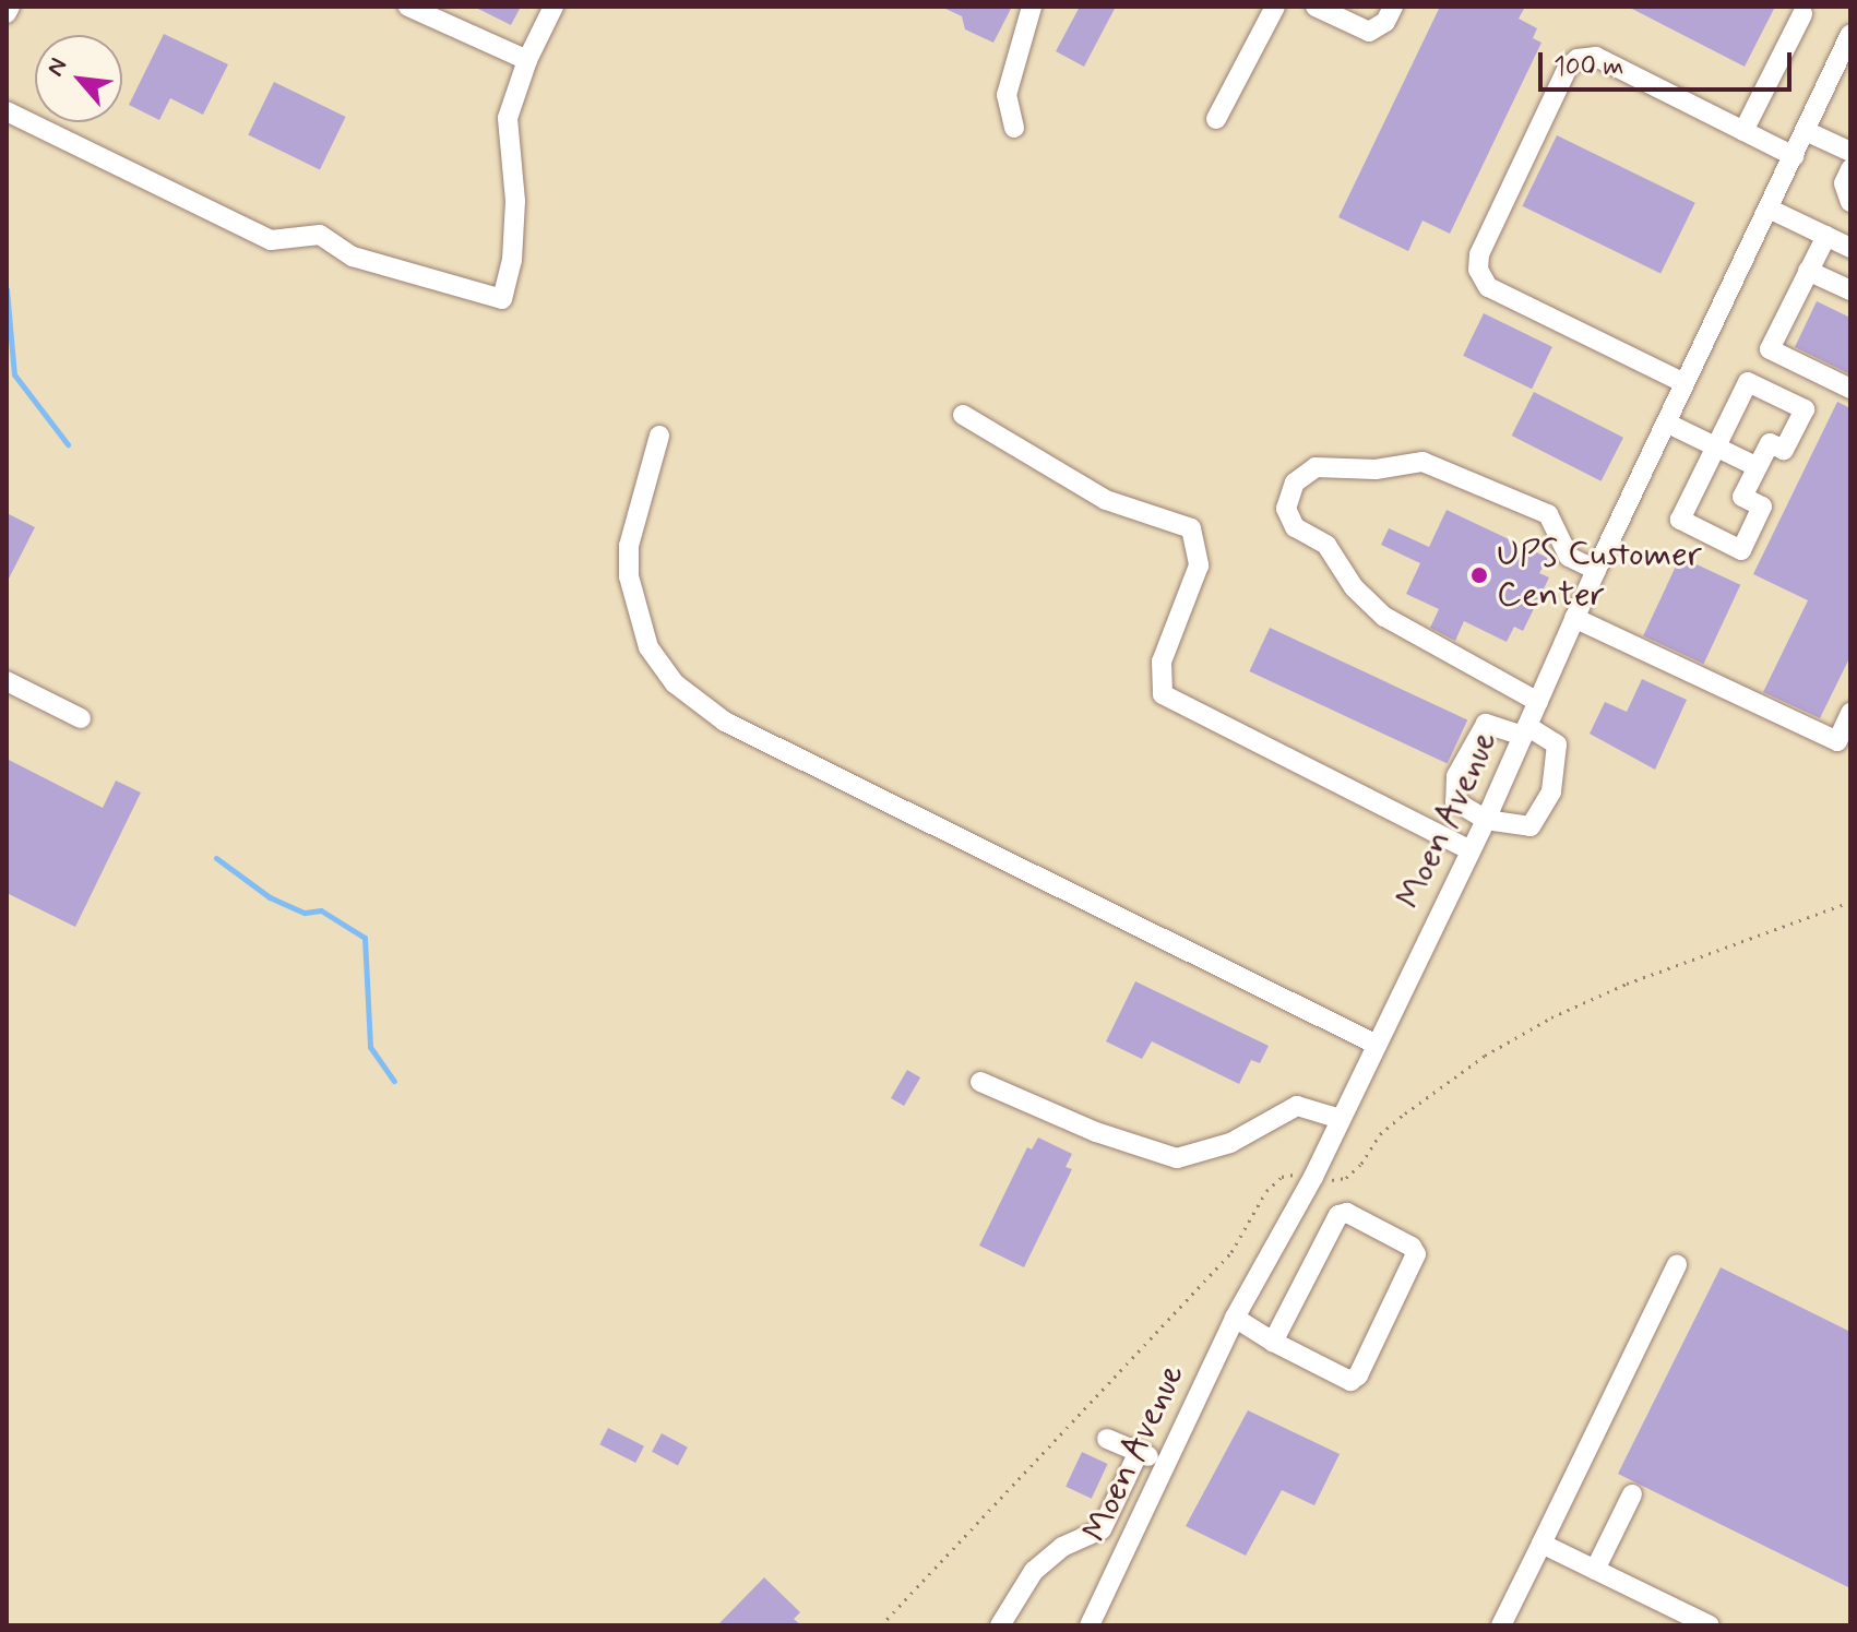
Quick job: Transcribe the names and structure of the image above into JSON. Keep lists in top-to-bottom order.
{
  "streets": {
    "street": ["Moen Avenue"]
  },
  "places": ["UPS Customer Center"],
  "scale_bar": "100 m",
  "north": "top left"
}
